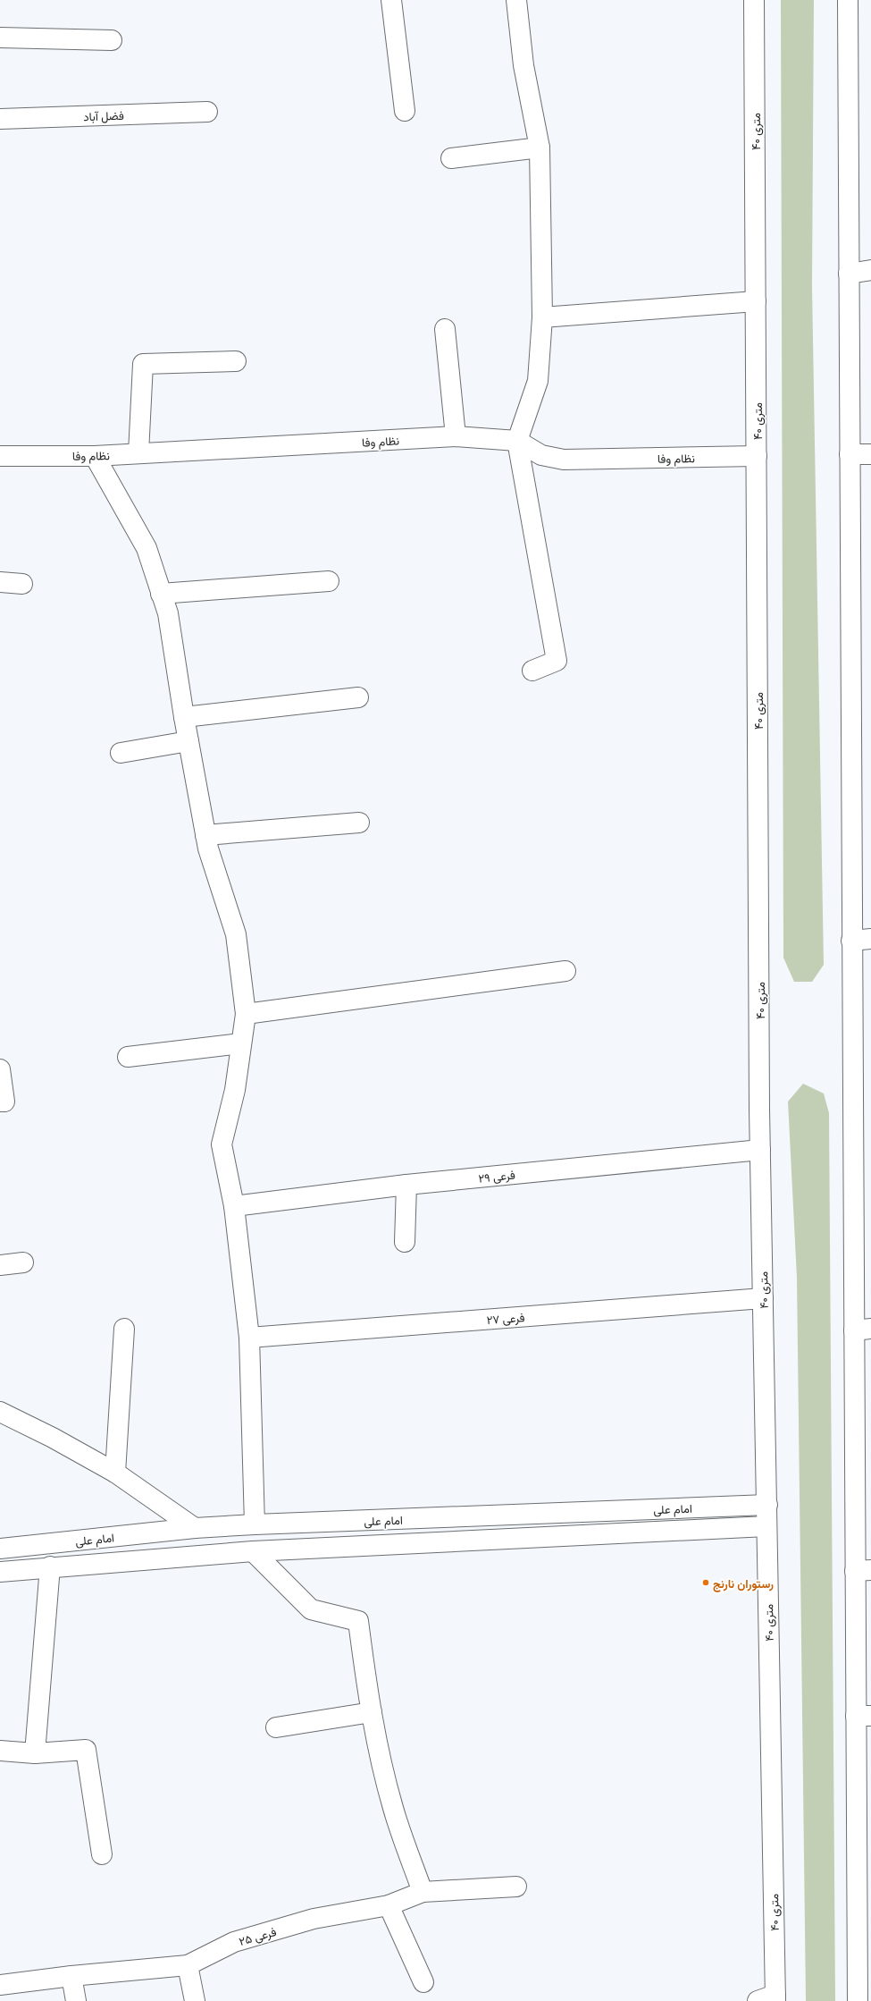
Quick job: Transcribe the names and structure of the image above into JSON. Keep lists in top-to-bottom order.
{
  "streets": {
    "street": [
      "فضل آباد",
      "۴۰ متری",
      "نظام وفا",
      "فرعی ۲۹",
      "فرعی ۲۷",
      "امام علی",
      "فرعی ۲۵"
    ]
  },
  "crossings": [
    ["۴۰ متری", "نظام وفا"],
    ["۴۰ متری", "فرعی ۲۹"],
    ["۴۰ متری", "فرعی ۲۷"],
    ["۴۰ متری", "امام علی"]
  ],
  "places": ["رستوران نارنج"]
}
